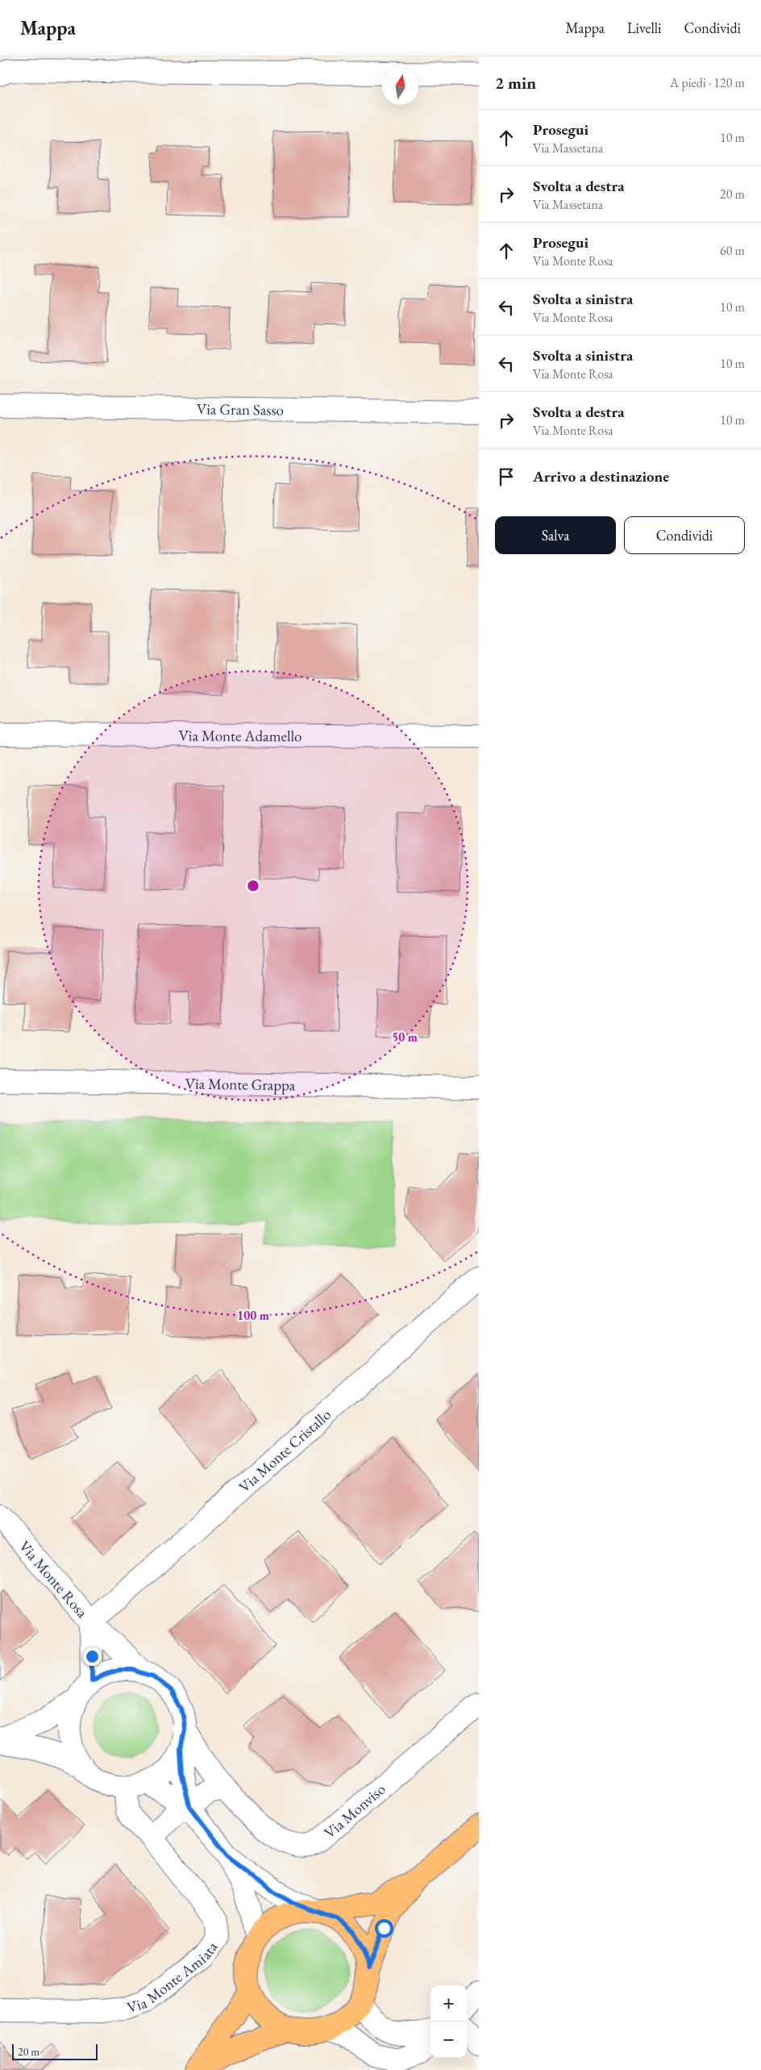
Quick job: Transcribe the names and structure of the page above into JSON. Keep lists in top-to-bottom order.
{
  "streets": {
    "street": [
      "Via Gran Sasso",
      "Via Monte Adamello",
      "Via Monte Grappa",
      "Via Monte Cristallo",
      "Via Monte Rosa",
      "Via Monviso",
      "Via Monte Amiata"
    ]
  },
  "crossings": [
    ["Via Monte Cristallo", "Via Monte Rosa"],
    ["Via Monte Rosa", "Via Monviso"],
    ["Via Monte Rosa", "Via Monte Amiata"],
    ["Via Monviso", "Via Monte Amiata"]
  ],
  "scale_bar": "20 m",
  "north": "top",
  "page": {
    "header": "Mappa",
    "nav": ["Mappa", "Livelli", "Condividi"],
    "heading": ["2 min", "A piedi · 120 m"],
    "list": [
      ["Prosegui", "Via Massetana", "10 m"],
      ["Svolta a destra", "Via Massetana", "20 m"],
      ["Prosegui", "Via Monte Rosa", "60 m"],
      ["Svolta a sinistra", "Via Monte Rosa", "10 m"],
      ["Svolta a sinistra", "Via Monte Rosa", "10 m"],
      ["Svolta a destra", "Via Monte Rosa", "10 m"],
      "Arrivo a destinazione"
    ],
    "buttons": ["Salva", "Condividi"],
    "map_buttons": ["+", "−"],
    "scale": "20 m"
  },
  "rings": ["50 m", "100 m"]
}
